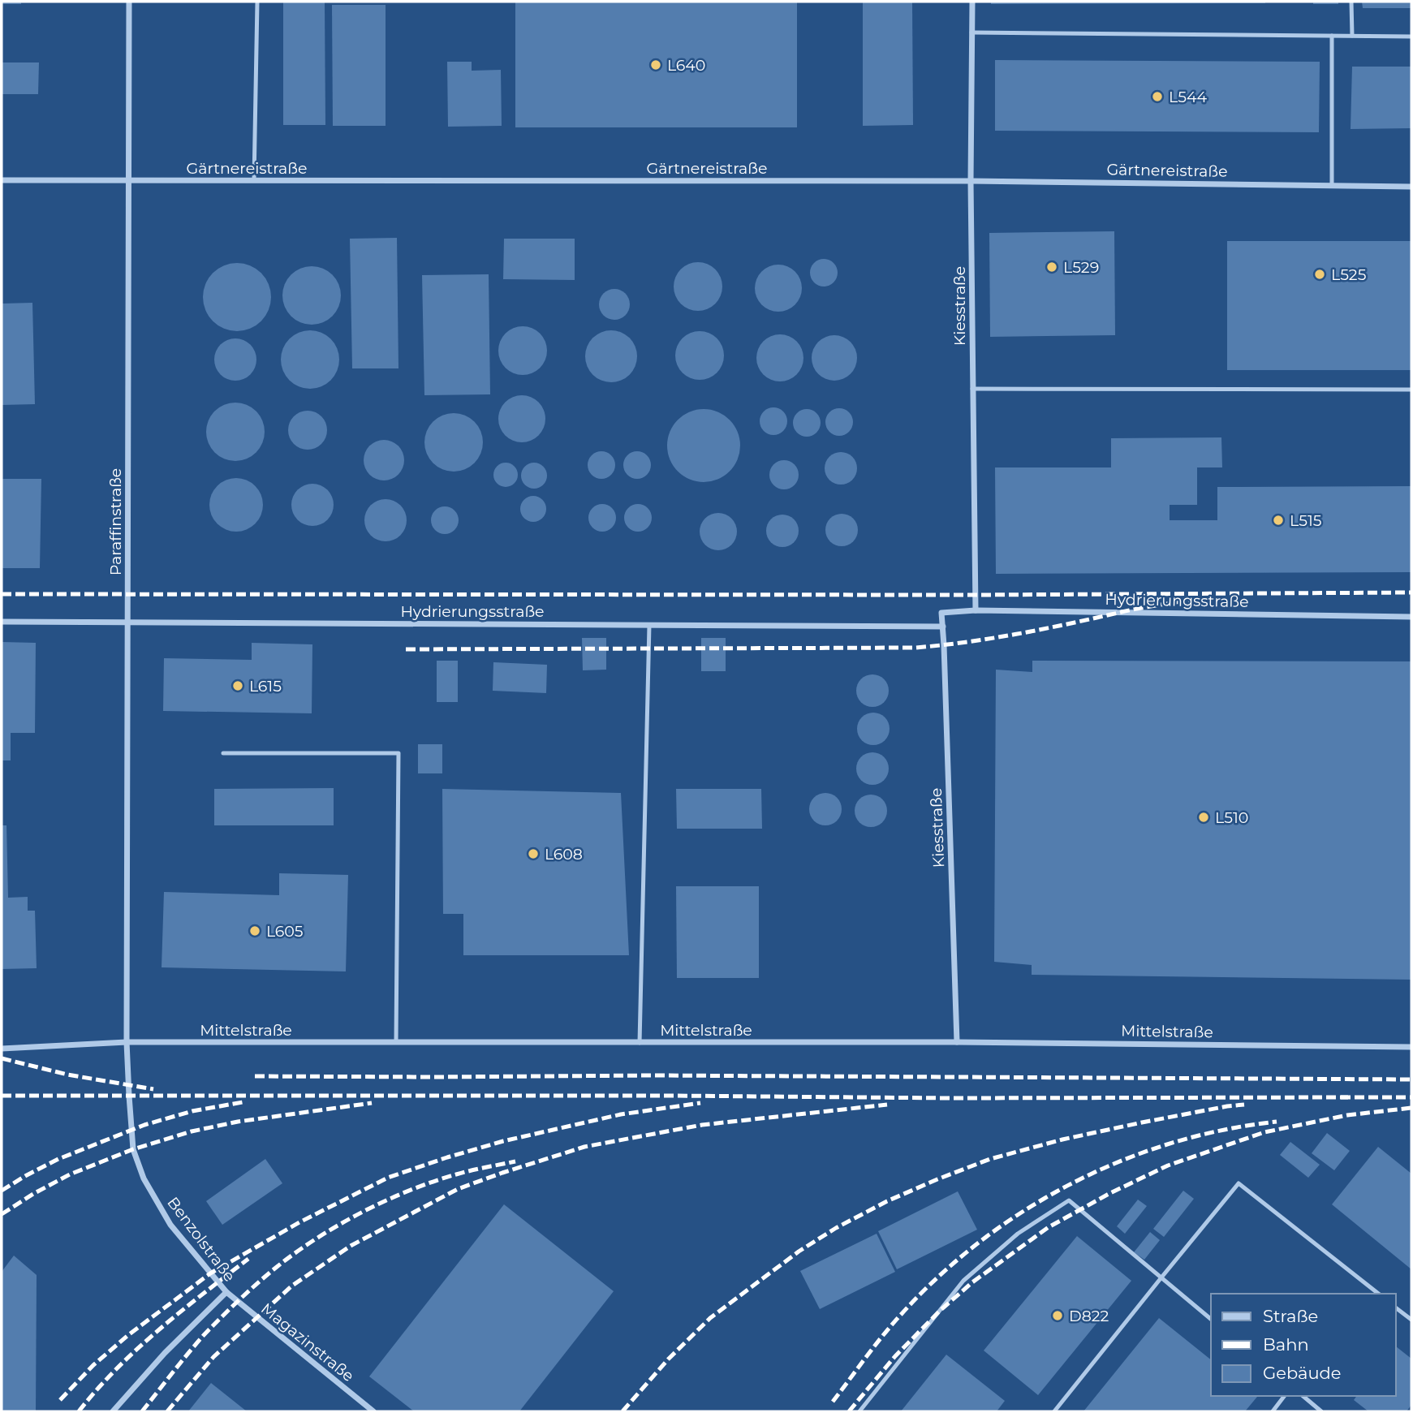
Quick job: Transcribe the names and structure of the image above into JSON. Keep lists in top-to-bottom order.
{
  "streets": {
    "street": [
      "Gärtnereistraße",
      "Kiesstraße",
      "Paraffinstraße",
      "Hydrierungsstraße",
      "Mittelstraße",
      "Benzolstraße",
      "Magazinstraße"
    ]
  },
  "crossings": [
    ["Gärtnereistraße", "Kiesstraße"],
    ["Gärtnereistraße", "Paraffinstraße"],
    ["Kiesstraße", "Hydrierungsstraße"],
    ["Kiesstraße", "Mittelstraße"],
    ["Paraffinstraße", "Hydrierungsstraße"],
    ["Paraffinstraße", "Mittelstraße"],
    ["Paraffinstraße", "Benzolstraße"],
    ["Mittelstraße", "Benzolstraße"],
    ["Benzolstraße", "Magazinstraße"]
  ],
  "places": [
    "L640",
    "L544",
    "L529",
    "L525",
    "L515",
    "L615",
    "L510",
    "L608",
    "L605",
    "D822"
  ],
  "legend": ["Straße", "Bahn", "Gebäude"]
}
